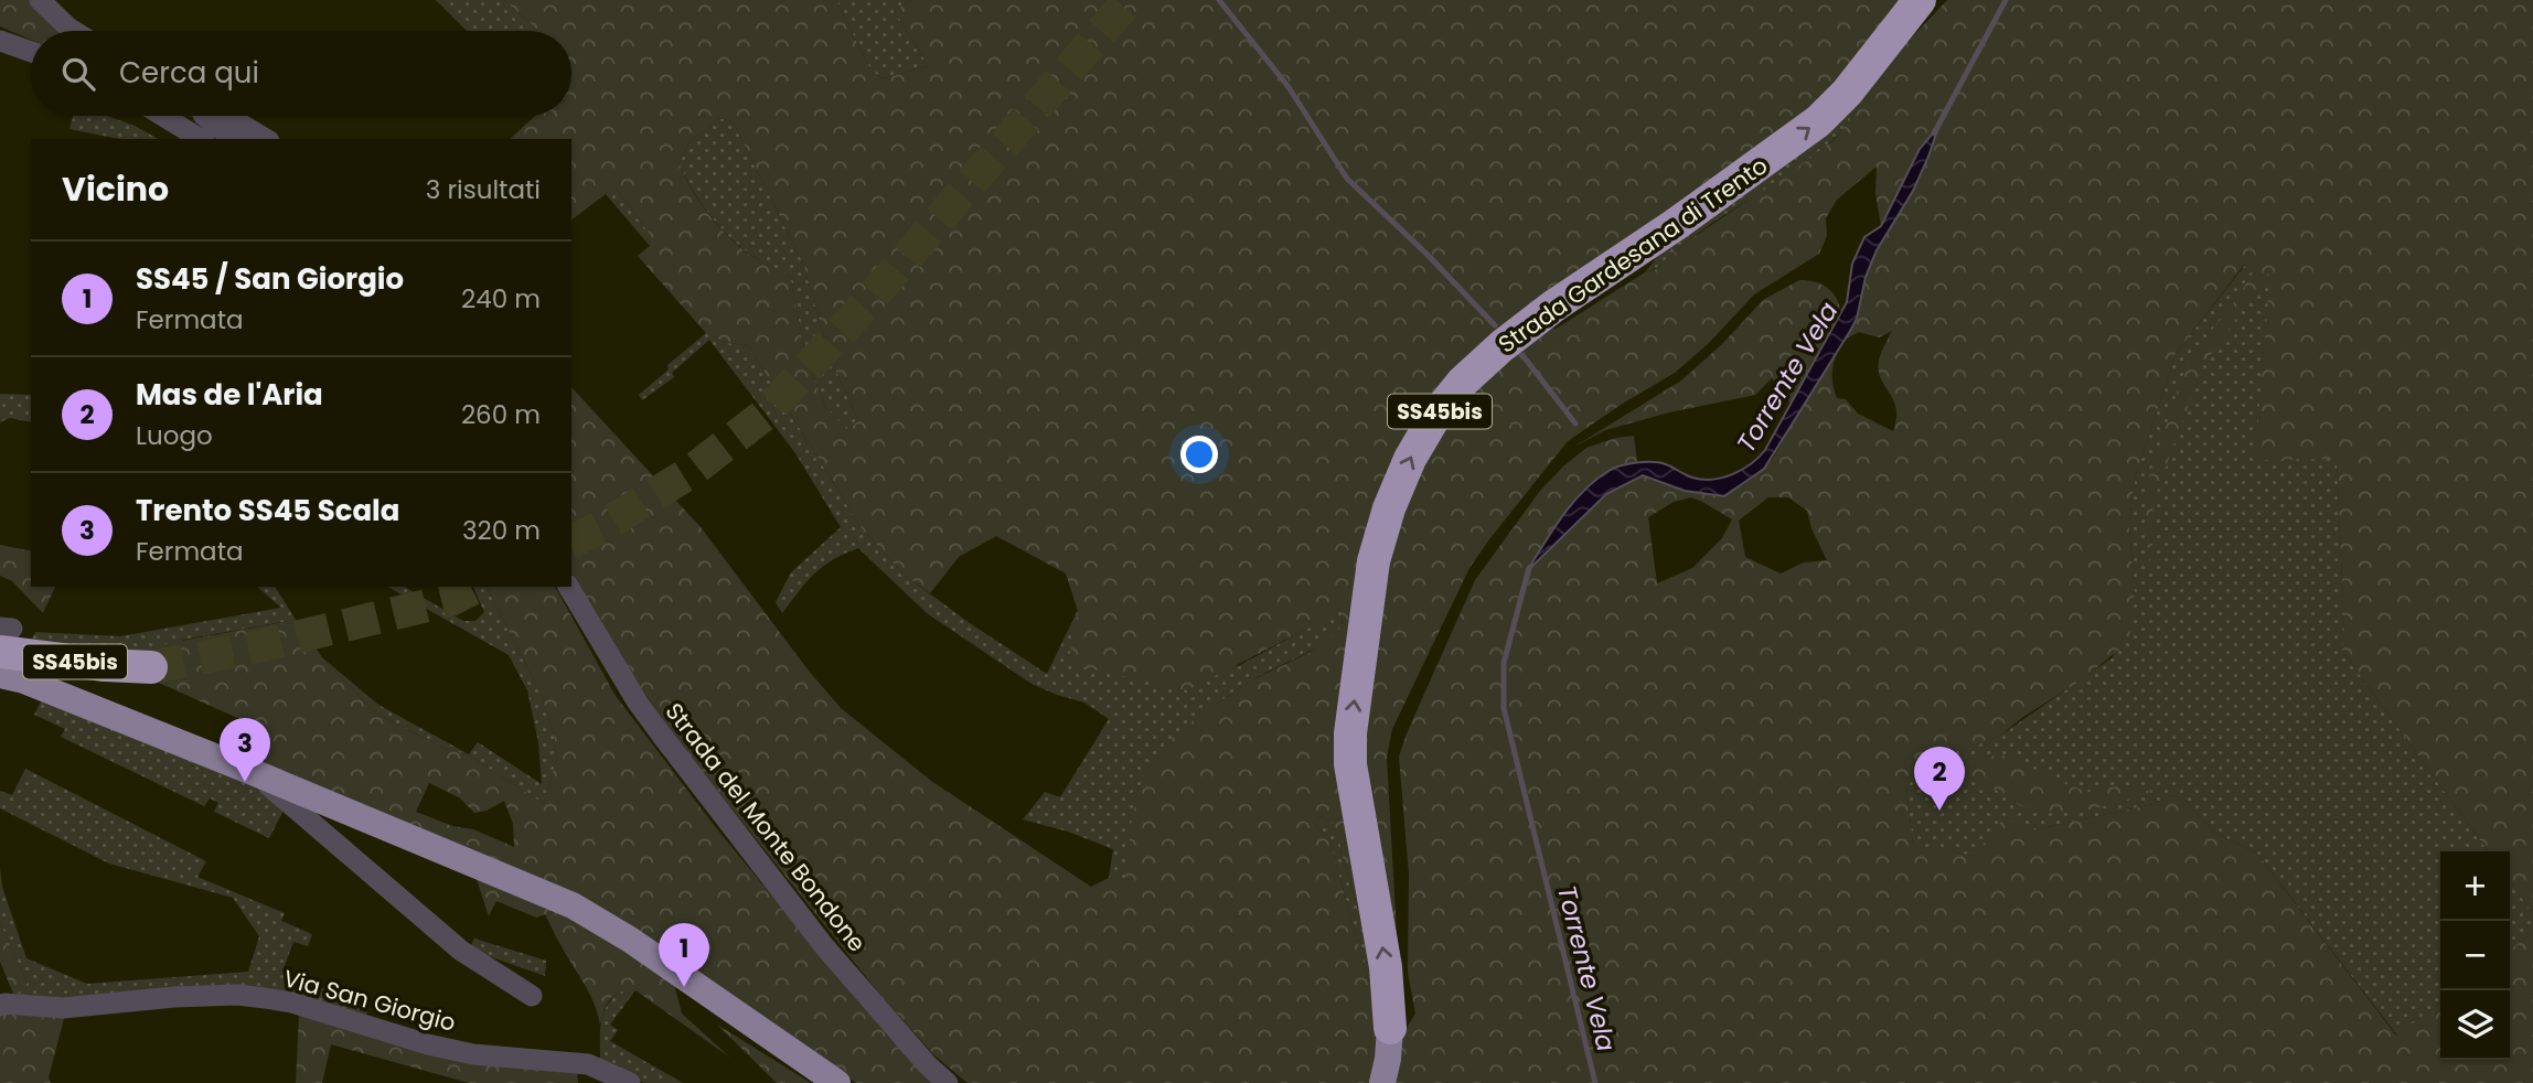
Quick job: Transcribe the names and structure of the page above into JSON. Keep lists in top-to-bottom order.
{
  "streets": {
    "highway": ["Strada Gardesana di Trento", "SS45bis"],
    "street": ["Strada del Monte Bondone", "Via San Giorgio"]
  },
  "one_way": ["Strada Gardesana di Trento"],
  "water": ["Torrente Vela"],
  "page": {
    "search": "Cerca qui",
    "heading": ["Vicino", "3 risultati"],
    "list": [
      {
        "mark": "1",
        "name": "SS45 / San Giorgio",
        "note": "Fermata",
        "value": "240 m"
      },
      {
        "mark": "2",
        "name": "Mas de l'Aria",
        "note": "Luogo",
        "value": "260 m"
      },
      {
        "mark": "3",
        "name": "Trento SS45 Scala",
        "note": "Fermata",
        "value": "320 m"
      }
    ],
    "pins": ["3", "2", "1"],
    "map_buttons": ["+", "−"]
  }
}
